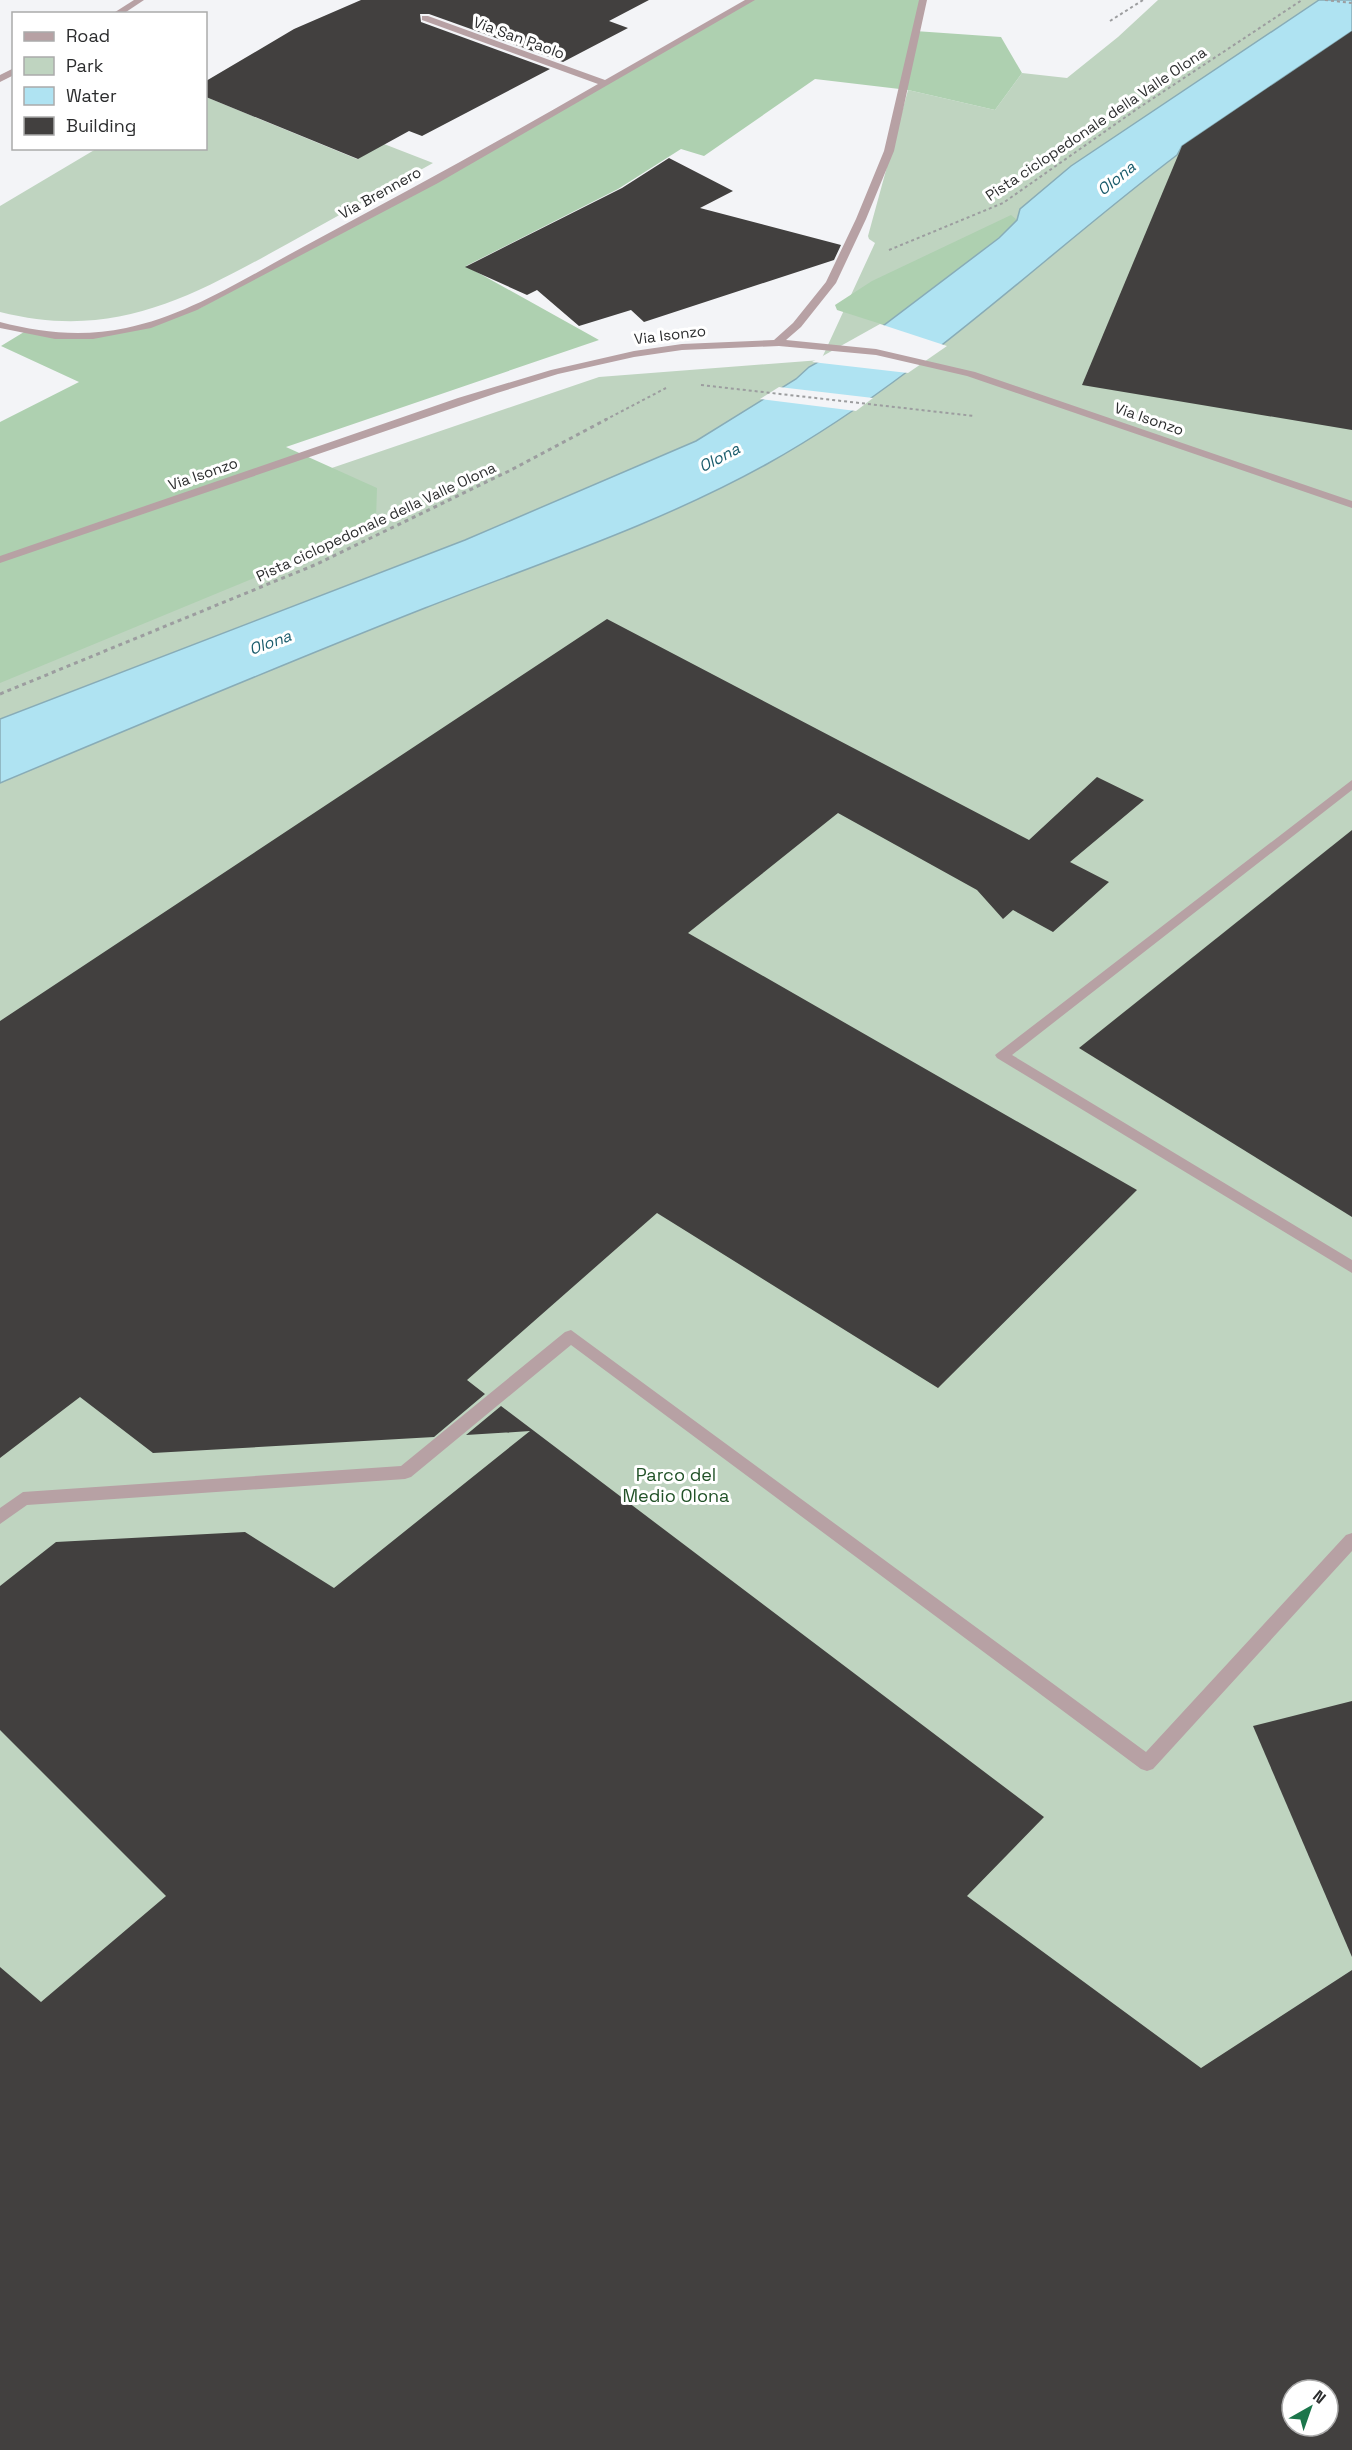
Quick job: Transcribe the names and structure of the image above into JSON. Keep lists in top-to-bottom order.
{
  "streets": {
    "street": ["Via San Paolo", "Via Brennero", "Via Isonzo"],
    "path": ["Pista ciclopedonale della Valle Olona"]
  },
  "crossings": [
    ["Via San Paolo", "Via Brennero"]
  ],
  "water": ["Olona"],
  "parks": ["Parco del Medio Olona"],
  "legend": [
    "Road",
    "Park",
    "Water",
    "Building"
  ],
  "north": "top right"
}
